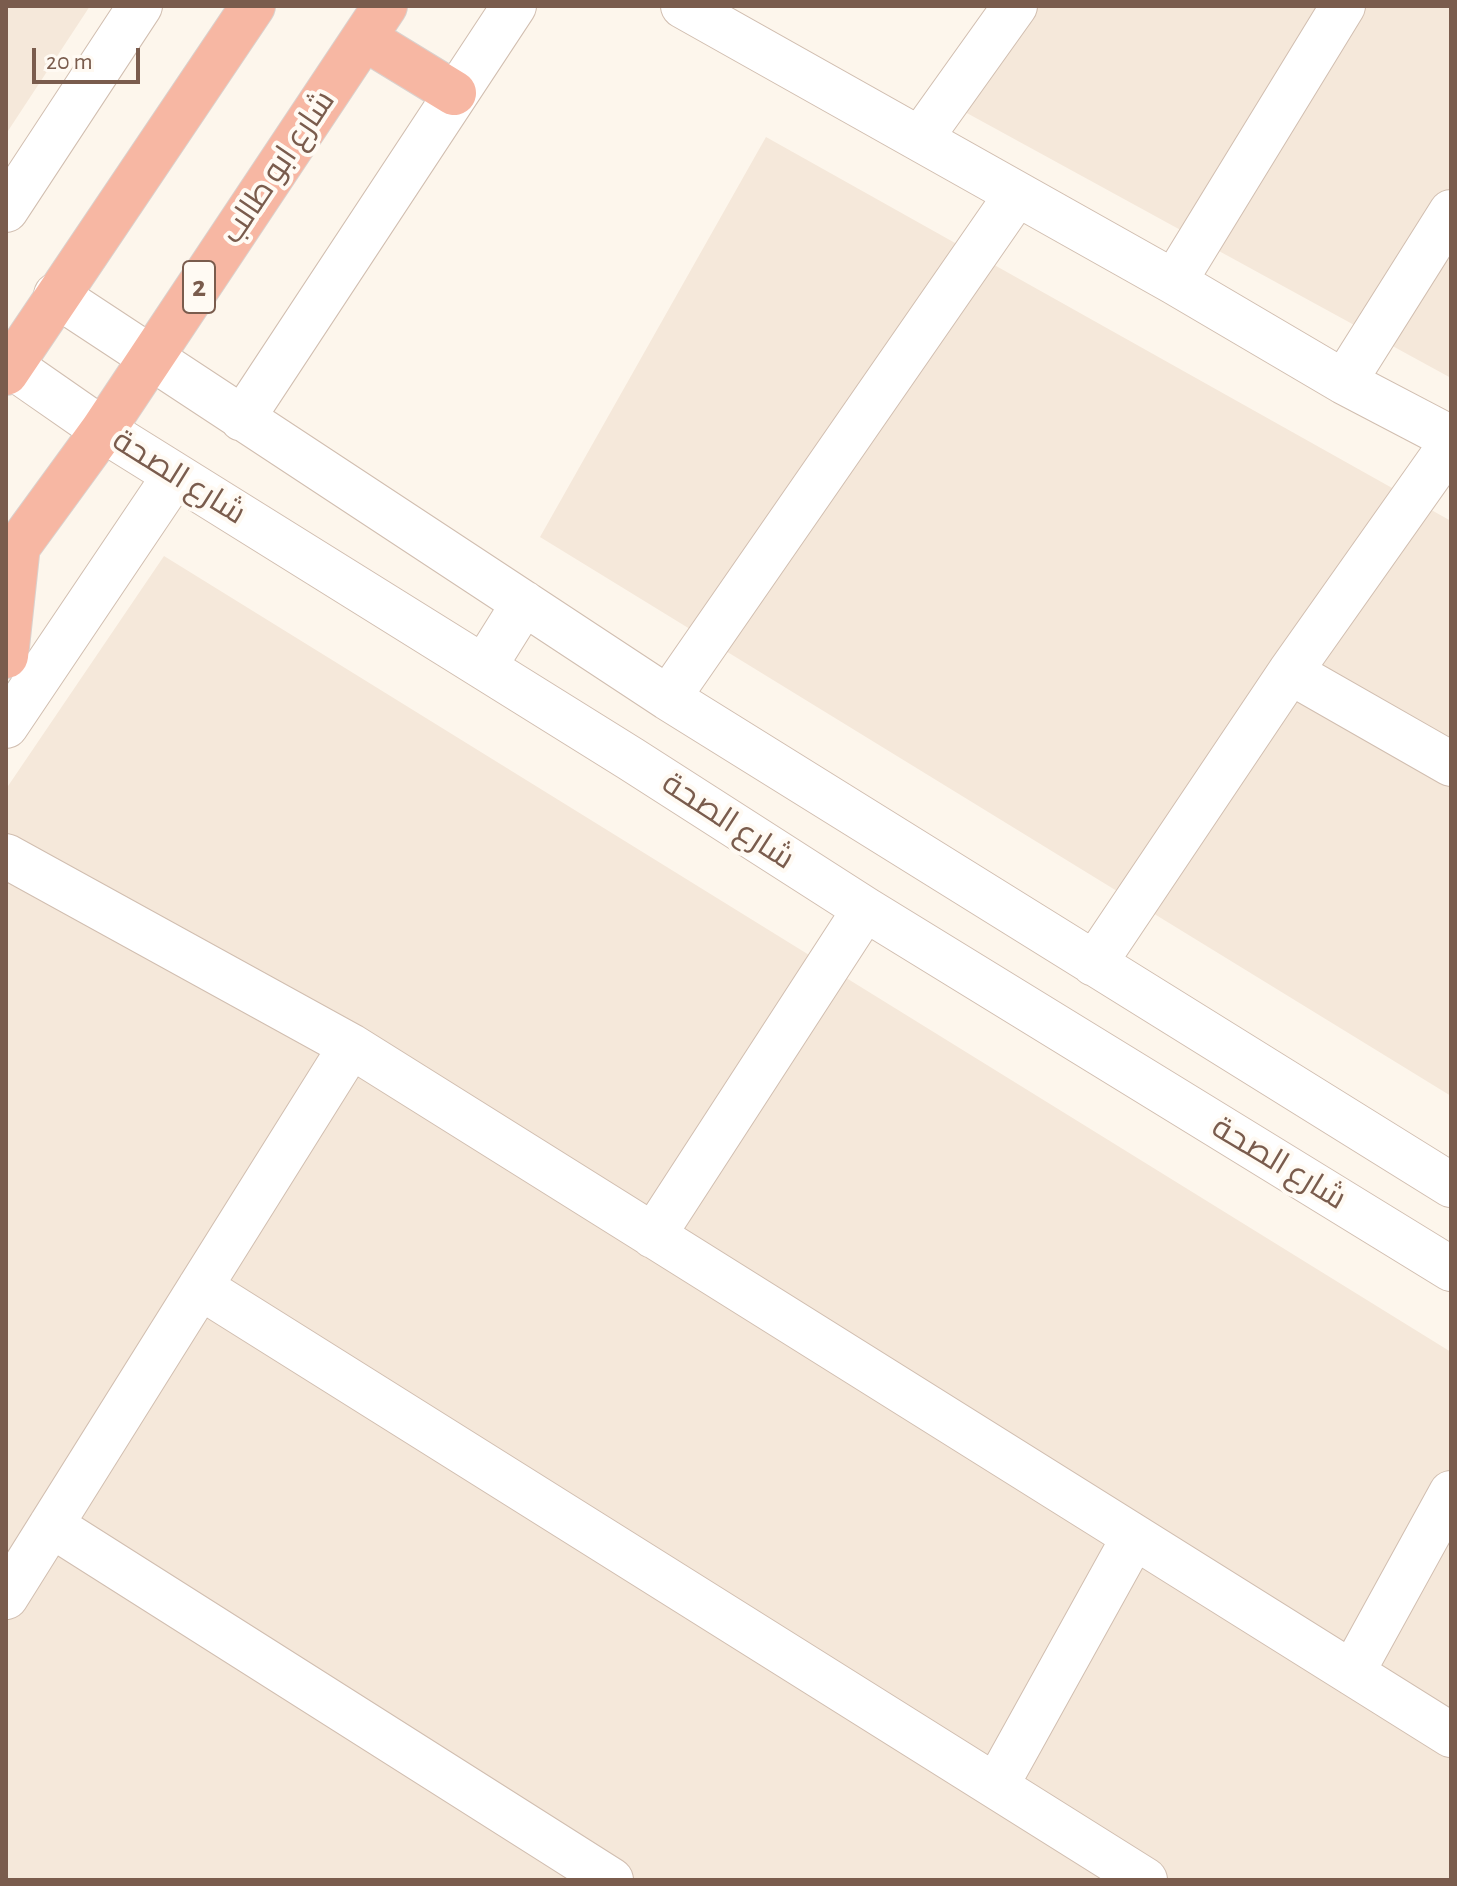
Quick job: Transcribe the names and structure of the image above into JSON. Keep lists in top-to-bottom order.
{
  "streets": {
    "highway": ["شارع ابو طالب", "2"],
    "street": ["شارع الصحة"]
  },
  "crossings": [
    ["شارع ابو طالب", "شارع الصحة"]
  ],
  "scale_bar": "20 m"
}
